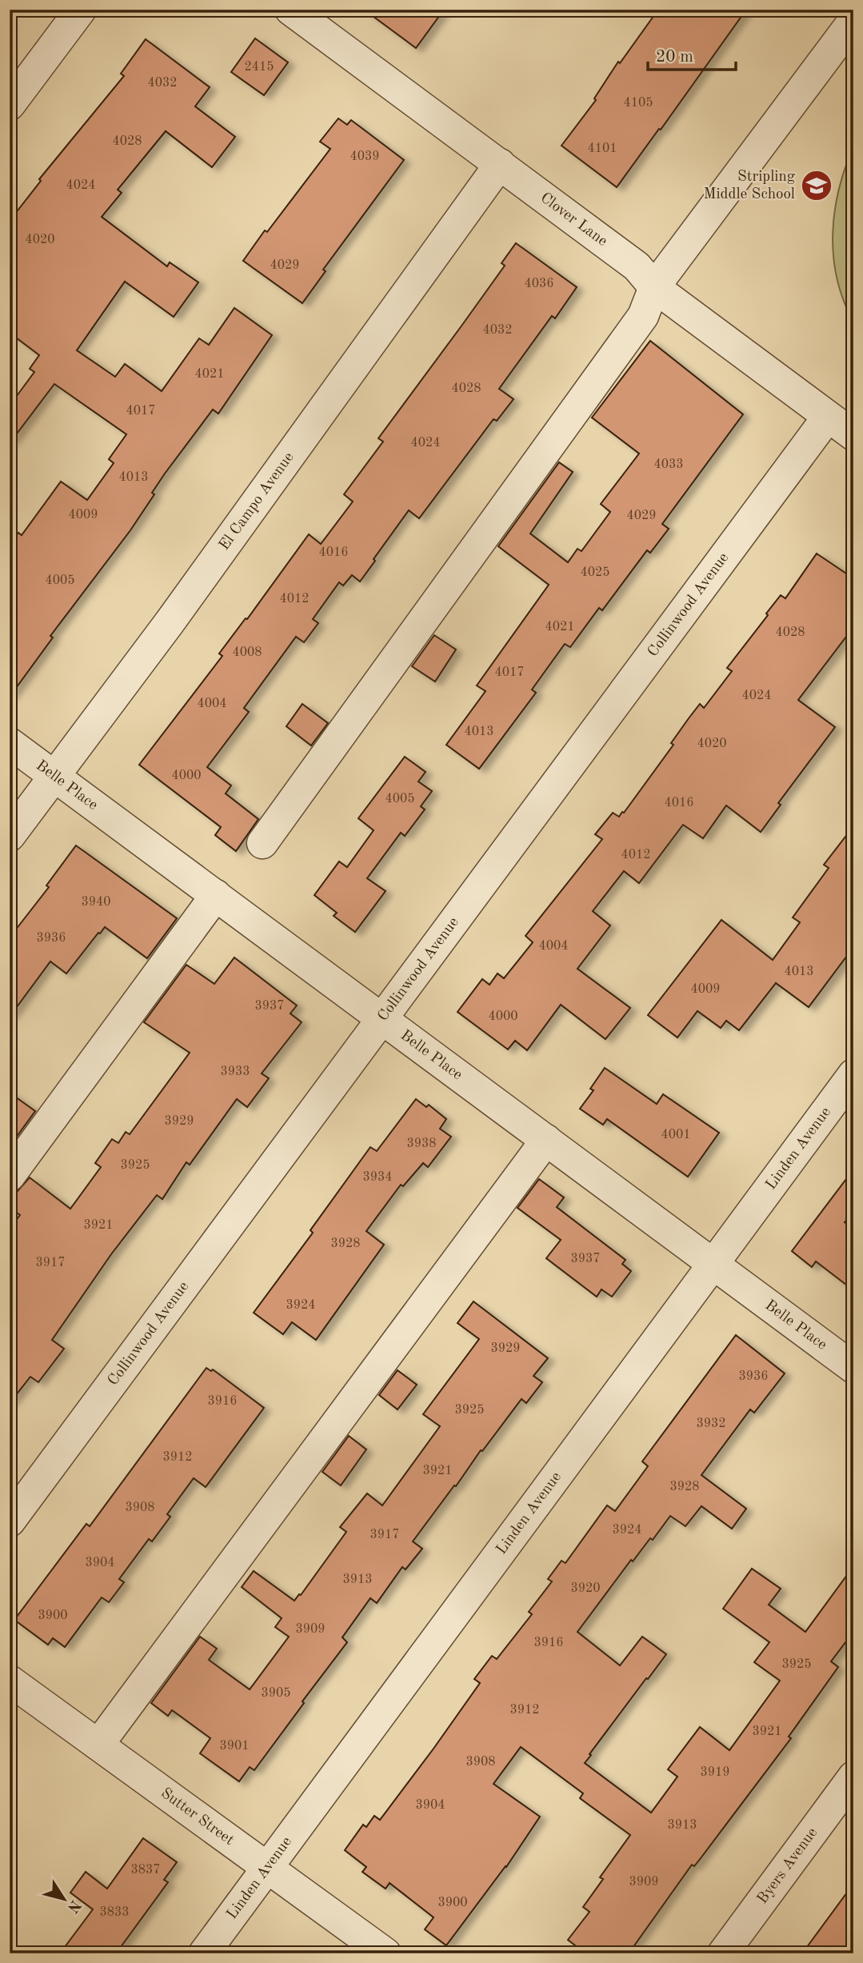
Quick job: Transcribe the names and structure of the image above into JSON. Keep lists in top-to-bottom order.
{
  "streets": {
    "street": [
      "Clover Lane",
      "El Campo Avenue",
      "Collinwood Avenue",
      "Belle Place",
      "Linden Avenue",
      "Sutter Street",
      "Byers Avenue"
    ]
  },
  "crossings": [
    ["Clover Lane", "El Campo Avenue"],
    ["Clover Lane", "Collinwood Avenue"],
    ["El Campo Avenue", "Belle Place"],
    ["Collinwood Avenue", "Belle Place"],
    ["Belle Place", "Linden Avenue"],
    ["Linden Avenue", "Sutter Street"]
  ],
  "places": {
    "school or university": ["Stripling Middle School"]
  },
  "house_numbers": [
    "2415",
    "4032",
    "4105",
    "4028",
    "4101",
    "4039",
    "4024",
    "4020",
    "4029",
    "4036",
    "4032",
    "4021",
    "4028",
    "4017",
    "4024",
    "4033",
    "4013",
    "4009",
    "4029",
    "4016",
    "4025",
    "4005",
    "4012",
    "4021",
    "4028",
    "4008",
    "4017",
    "4024",
    "4004",
    "4013",
    "4020",
    "4000",
    "4005",
    "4016",
    "4012",
    "3940",
    "3936",
    "4004",
    "4013",
    "4009",
    "3937",
    "4000",
    "3933",
    "3929",
    "4001",
    "3938",
    "3925",
    "3934",
    "3921",
    "3928",
    "3937",
    "3917",
    "3924",
    "3929",
    "3936",
    "3916",
    "3925",
    "3932",
    "3912",
    "3921",
    "3928",
    "3908",
    "3924",
    "3917",
    "3904",
    "3913",
    "3920",
    "3900",
    "3909",
    "3916",
    "3925",
    "3905",
    "3912",
    "3921",
    "3901",
    "3908",
    "3919",
    "3904",
    "3913",
    "3837",
    "3909",
    "3900",
    "3833"
  ],
  "scale_bar": "20 m",
  "north": "bottom right"
}
